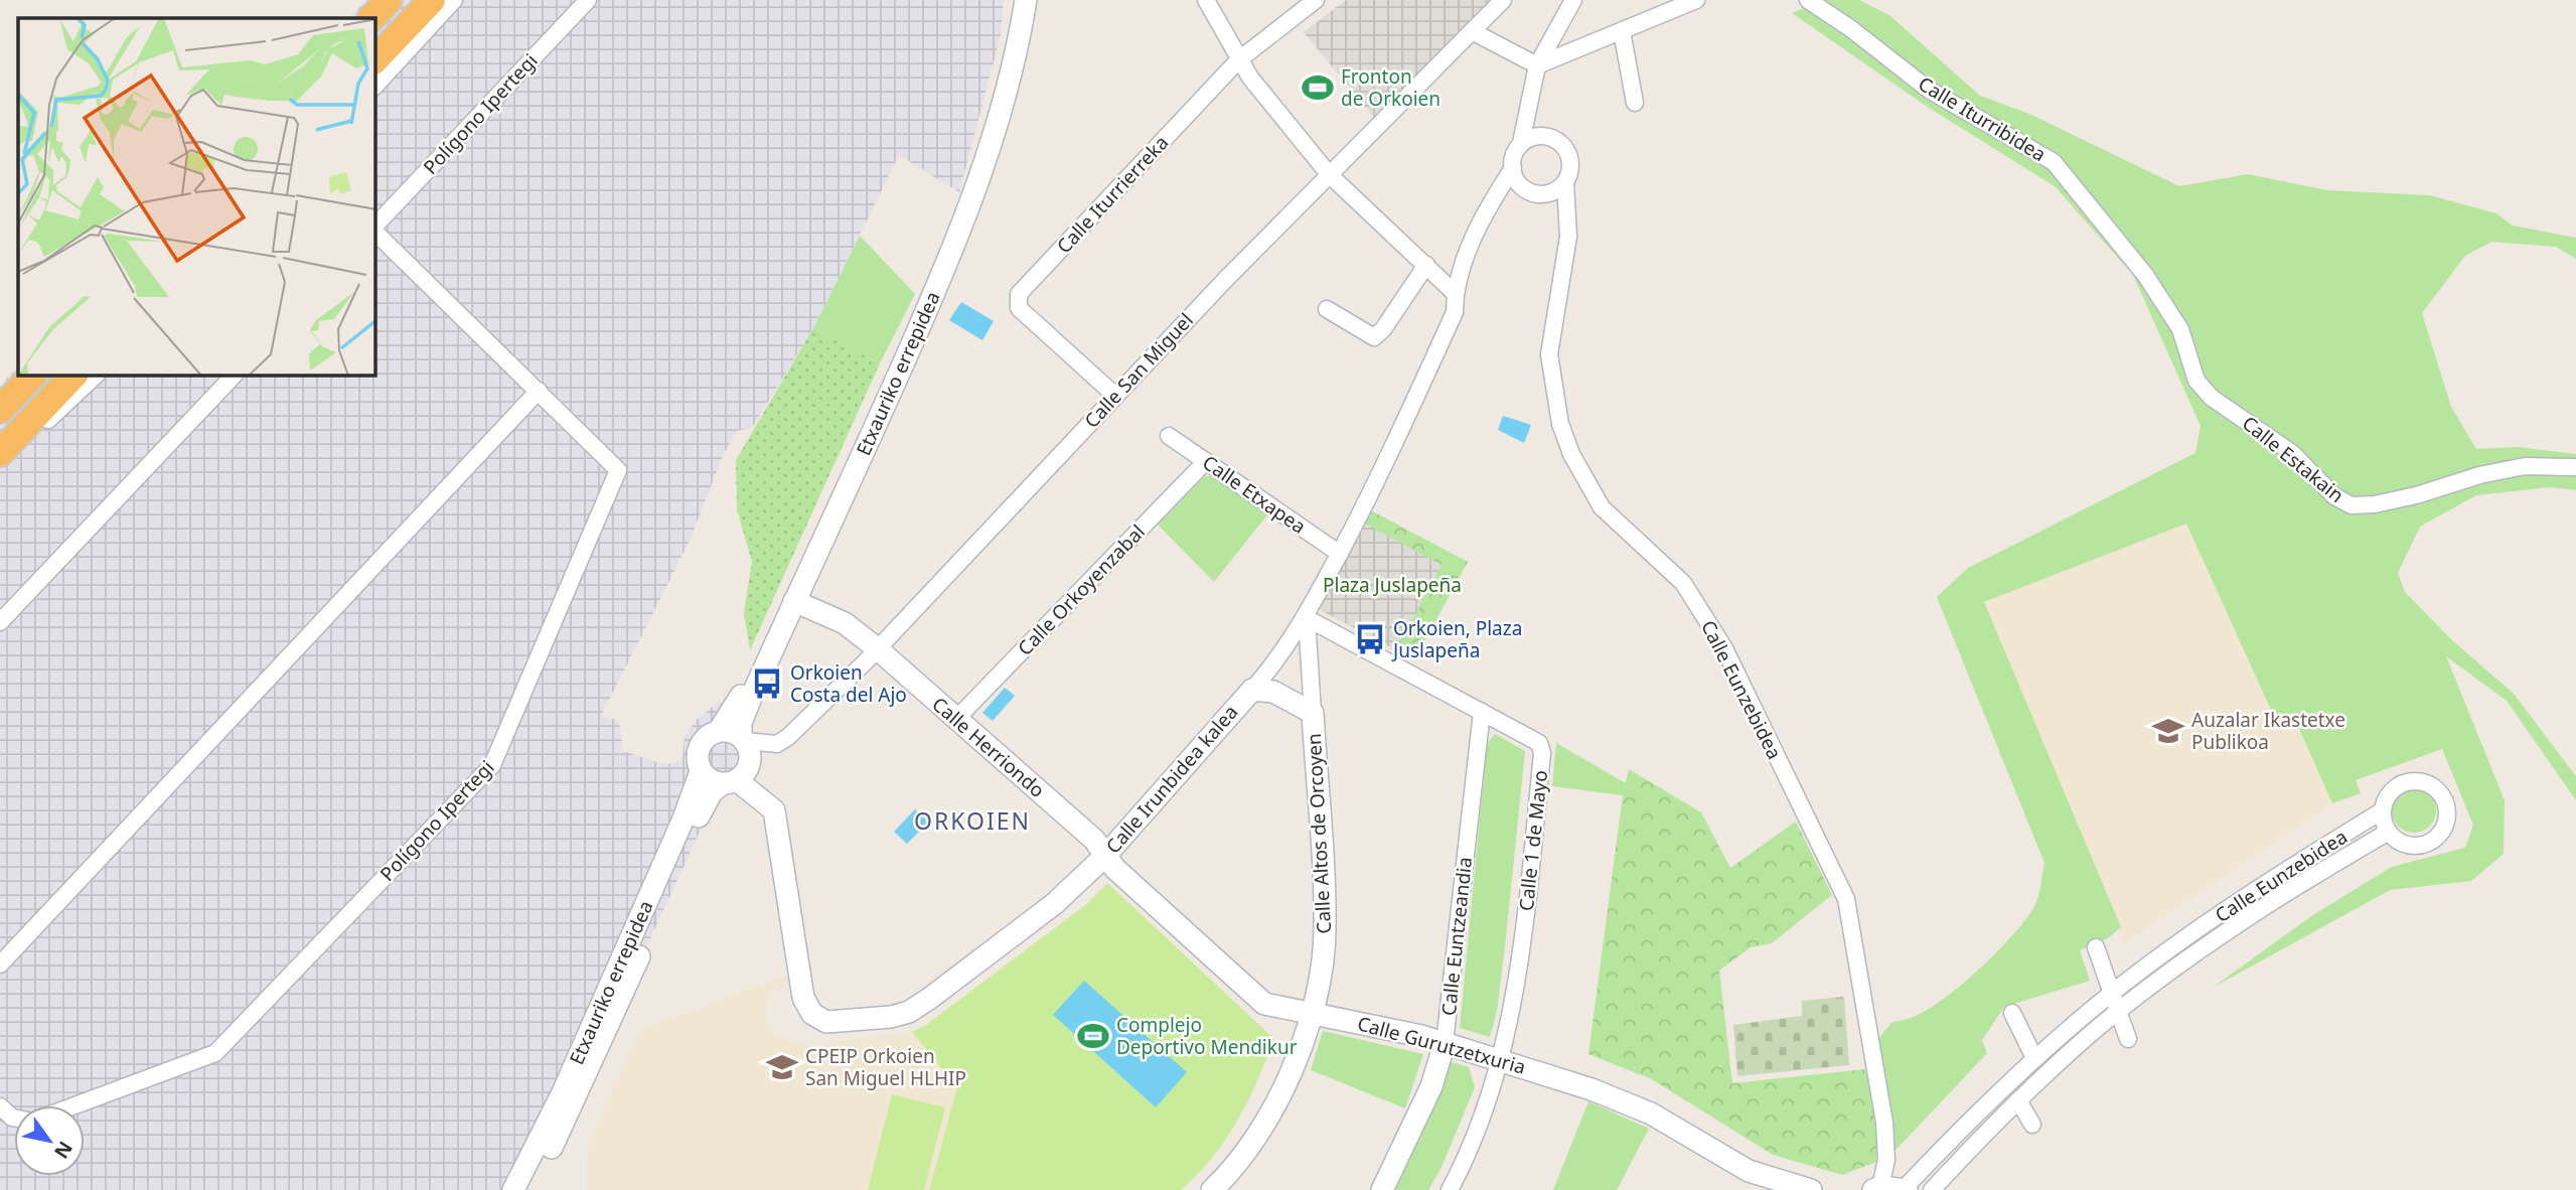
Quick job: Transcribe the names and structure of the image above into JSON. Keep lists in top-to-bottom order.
{
  "streets": {
    "street": [
      "Polígono Ipertegi",
      "Calle Iturribidea",
      "Calle Iturrierreka",
      "Calle San Miguel",
      "Etxauriko errepidea",
      "Calle Estakain",
      "Calle Etxapea",
      "Calle Orkoyenzabal",
      "Calle Eunzebidea",
      "Calle Herriondo",
      "Calle Irunbidea kalea",
      "Calle Altos de Orcoyen",
      "Calle 1 de Mayo",
      "Calle Euntzeandia",
      "Calle Gurutzetxuria"
    ]
  },
  "crossings": [
    ["Calle Iturribidea", "Calle Estakain"],
    ["Calle Iturrierreka", "Calle San Miguel"],
    ["Calle San Miguel", "Etxauriko errepidea"],
    ["Calle San Miguel", "Calle Herriondo"],
    ["Calle San Miguel", "Calle Irunbidea kalea"],
    ["Etxauriko errepidea", "Calle Herriondo"],
    ["Etxauriko errepidea", "Calle Irunbidea kalea"],
    ["Calle Etxapea", "Calle Orkoyenzabal"],
    ["Calle Etxapea", "Calle Irunbidea kalea"],
    ["Calle Orkoyenzabal", "Calle Herriondo"],
    ["Calle Eunzebidea", "Calle Irunbidea kalea"],
    ["Calle Herriondo", "Calle Irunbidea kalea"],
    ["Calle Herriondo", "Calle Gurutzetxuria"],
    ["Calle Irunbidea kalea", "Calle Altos de Orcoyen"],
    ["Calle Irunbidea kalea", "Calle 1 de Mayo"],
    ["Calle Irunbidea kalea", "Calle Gurutzetxuria"],
    ["Calle Altos de Orcoyen", "Calle 1 de Mayo"],
    ["Calle Altos de Orcoyen", "Calle Gurutzetxuria"],
    ["Calle 1 de Mayo", "Calle Euntzeandia"],
    ["Calle 1 de Mayo", "Calle Gurutzetxuria"],
    ["Calle Euntzeandia", "Calle Gurutzetxuria"]
  ],
  "districts": ["ORKOIEN"],
  "parks": ["Plaza Juslapeña"],
  "places": {
    "sports": ["Fronton de Orkoien", "Complejo Deportivo Mendikur"],
    "bus stop": ["Orkoien, Plaza Juslapeña", "Orkoien Costa del Ajo"],
    "school or university": ["Auzalar Ikastetxe Publikoa", "CPEIP Orkoien San Miguel HLHIP"]
  },
  "north": "bottom right"
}
